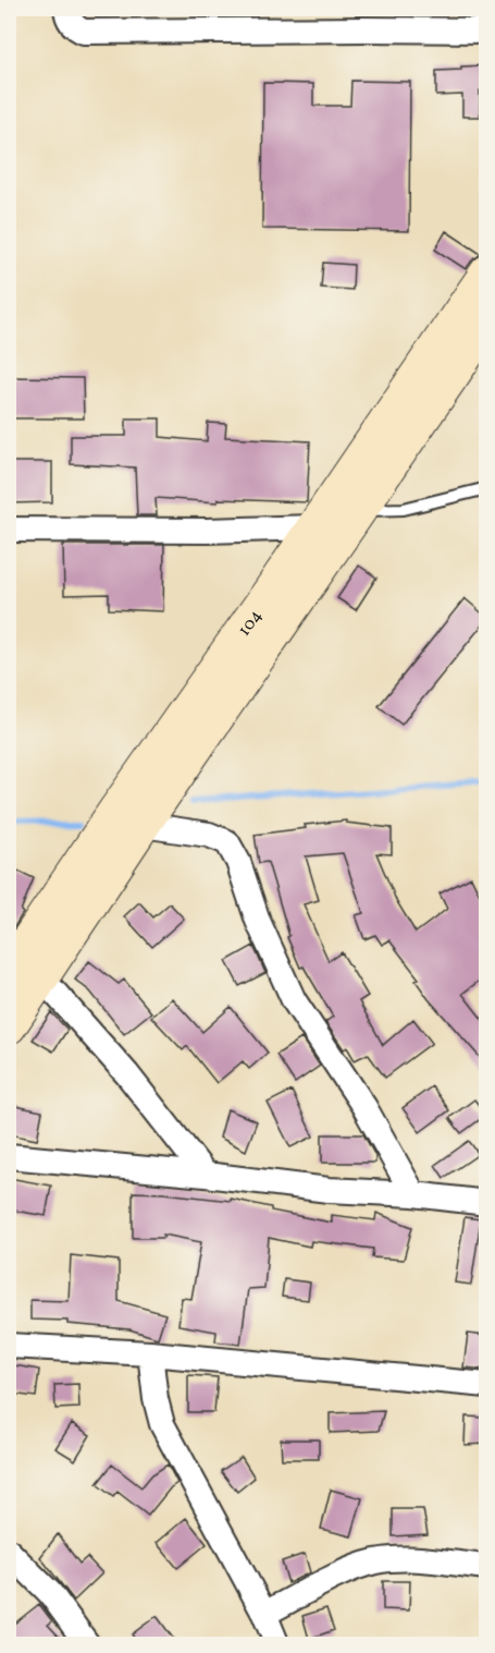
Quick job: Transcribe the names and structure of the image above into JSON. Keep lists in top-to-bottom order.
{
  "streets": {
    "street": ["104"]
  }
}
